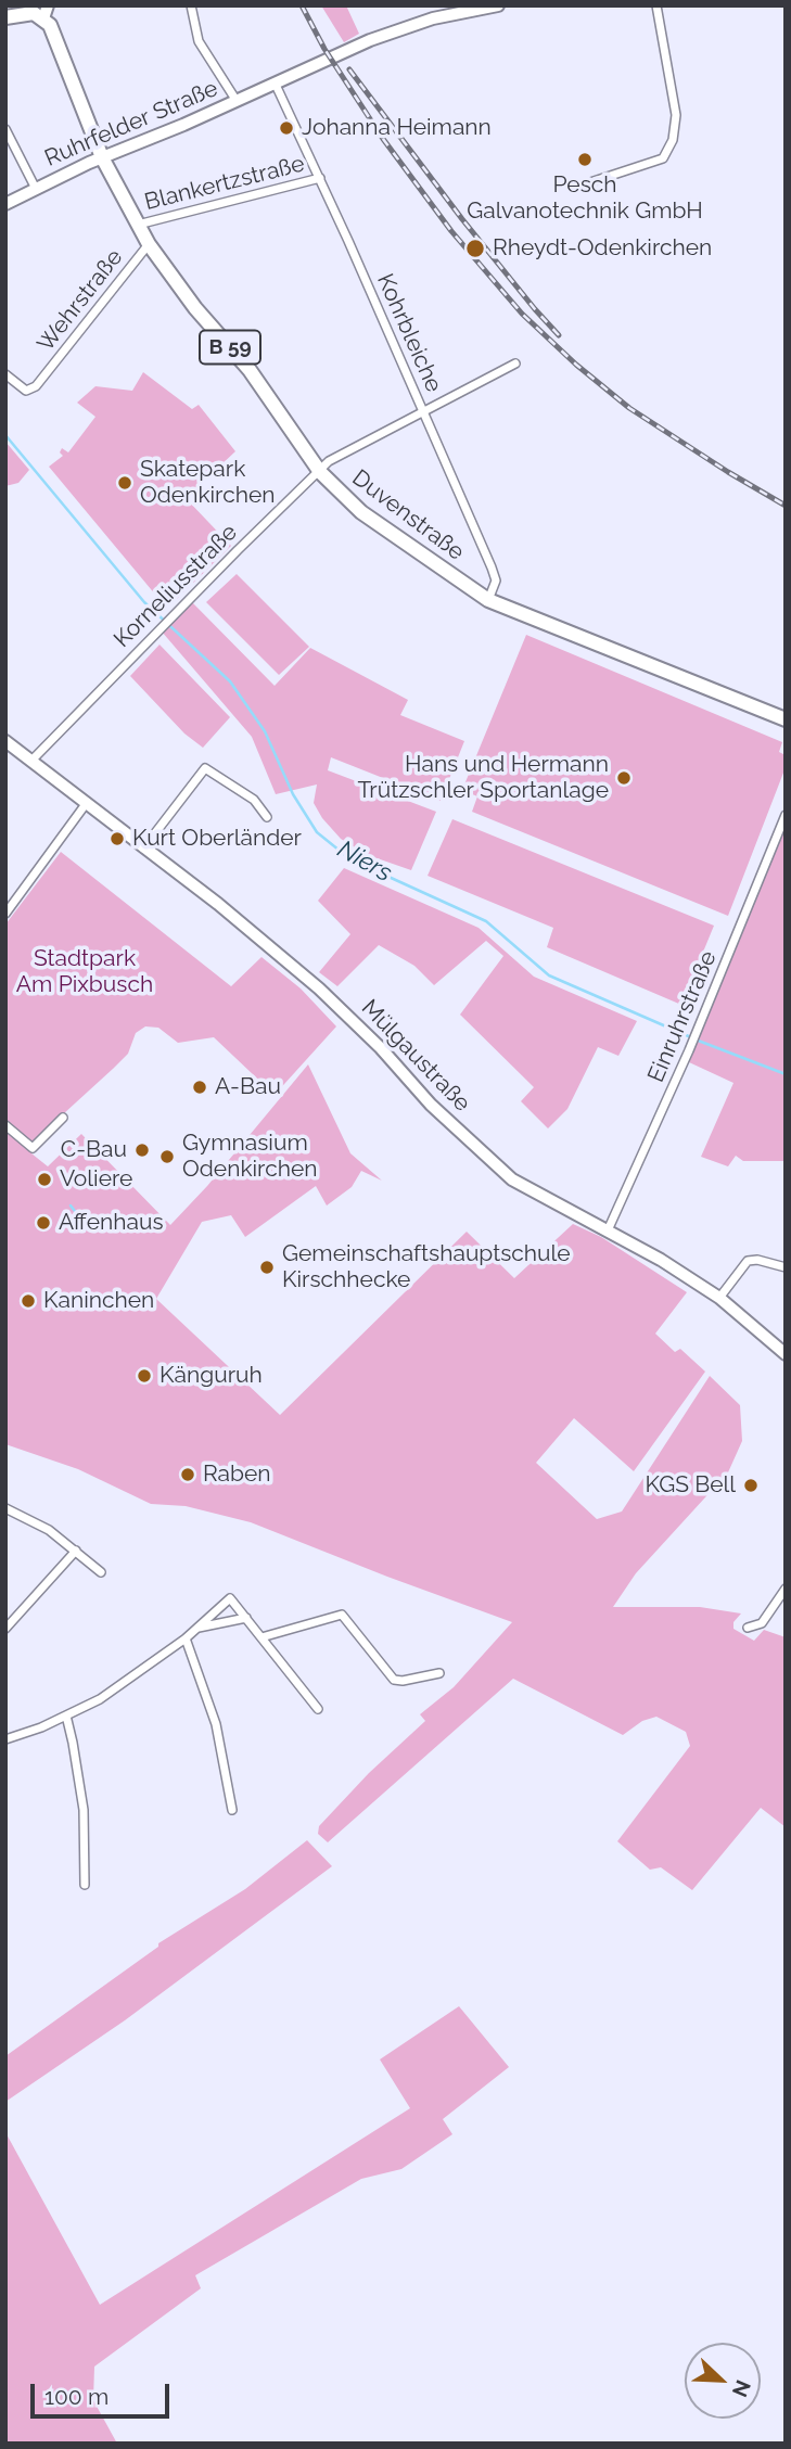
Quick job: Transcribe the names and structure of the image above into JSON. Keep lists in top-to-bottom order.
{
  "streets": {
    "main road": ["B 59", "Duvenstraße"],
    "street": [
      "Ruhrfelder Straße",
      "Blankertzstraße",
      "Wehrstraße",
      "Kohrbleiche",
      "Korneliusstraße",
      "Einruhrstraße",
      "Mülgaustraße"
    ]
  },
  "crossings": [
    ["Ruhrfelder Straße", "Kohrbleiche"],
    ["Ruhrfelder Straße", "B 59"],
    ["Ruhrfelder Straße", "Duvenstraße"],
    ["Blankertzstraße", "Kohrbleiche"],
    ["Blankertzstraße", "Duvenstraße"],
    ["Wehrstraße", "Duvenstraße"],
    ["Kohrbleiche", "Duvenstraße"],
    ["Kohrbleiche", "Korneliusstraße"],
    ["B 59", "Duvenstraße"],
    ["Duvenstraße", "Korneliusstraße"],
    ["Korneliusstraße", "Mülgaustraße"],
    ["Einruhrstraße", "Mülgaustraße"]
  ],
  "water": ["Niers"],
  "parks": ["Stadtpark Am Pixbusch"],
  "places": [
    "Johanna Heimann",
    "Pesch Galvanotechnik GmbH",
    "Rheydt-Odenkirchen",
    "Skatepark Odenkirchen",
    "Hans und Hermann Trützschler Sportanlage",
    "Kurt Oberländer",
    "A-Bau",
    "C-Bau",
    "Gymnasium Odenkirchen",
    "Voliere",
    "Affenhaus",
    "Gemeinschaftshauptschule Kirschhecke",
    "Kaninchen",
    "Känguruh",
    "Raben",
    "KGS Bell"
  ],
  "scale_bar": "100 m",
  "north": "bottom right"
}
